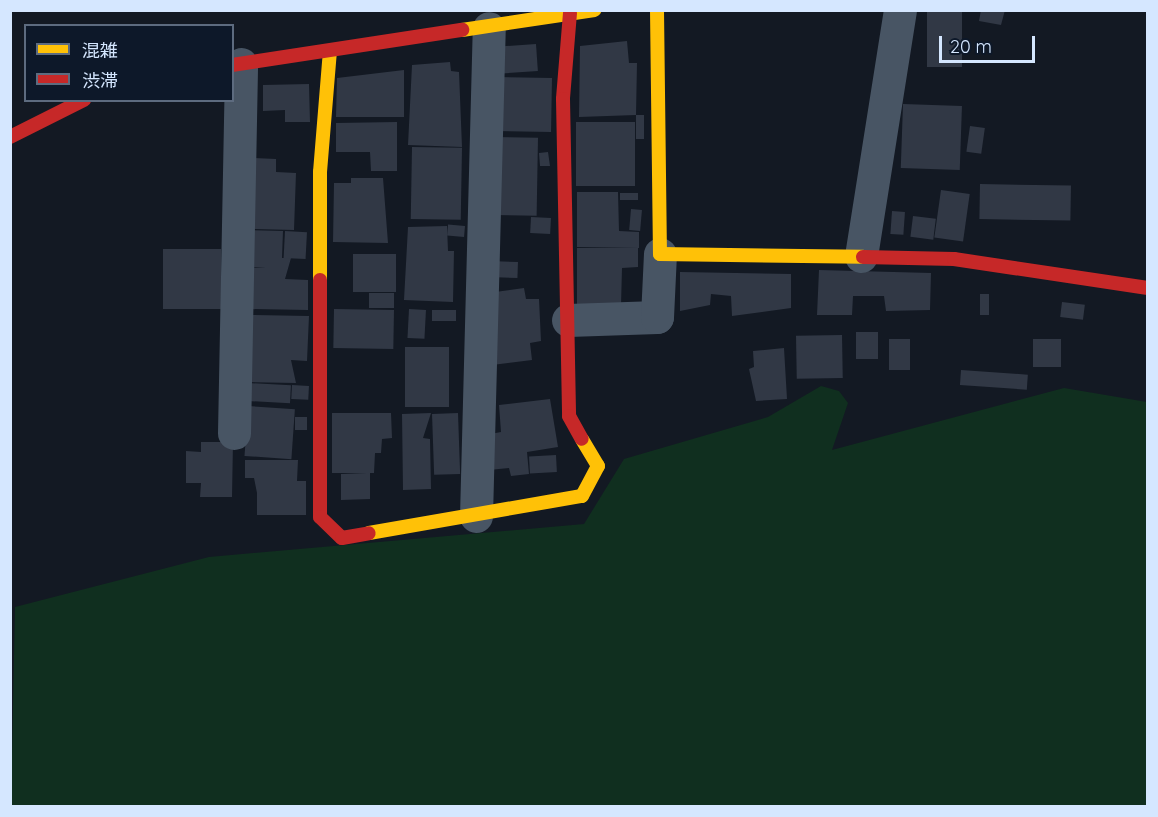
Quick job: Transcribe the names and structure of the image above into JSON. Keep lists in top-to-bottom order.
{
  "legend": ["混雑", "渋滞"],
  "scale_bar": "20 m"
}
